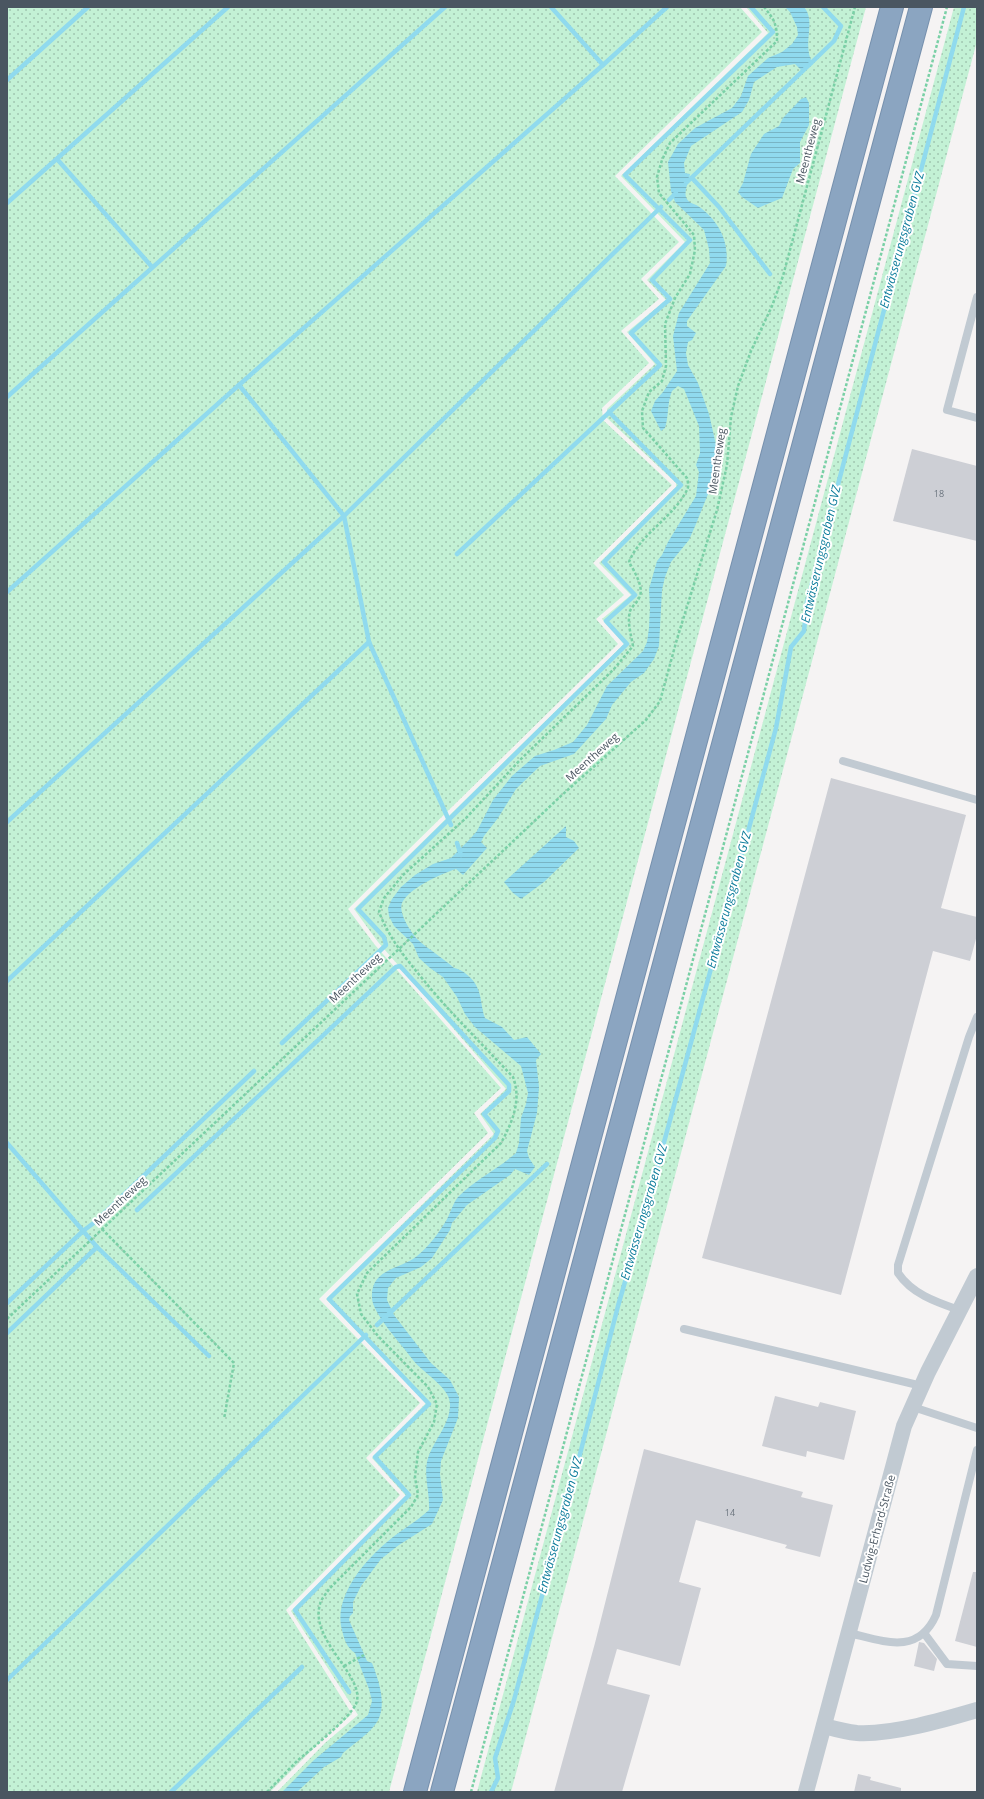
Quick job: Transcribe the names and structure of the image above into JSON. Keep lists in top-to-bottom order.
{
  "streets": {
    "street": ["Ludwig-Erhard-Straße"],
    "path": ["Meentheweg"]
  },
  "water": ["Entwässerungsgraben GVZ"],
  "house_numbers": ["18", "14"]
}
